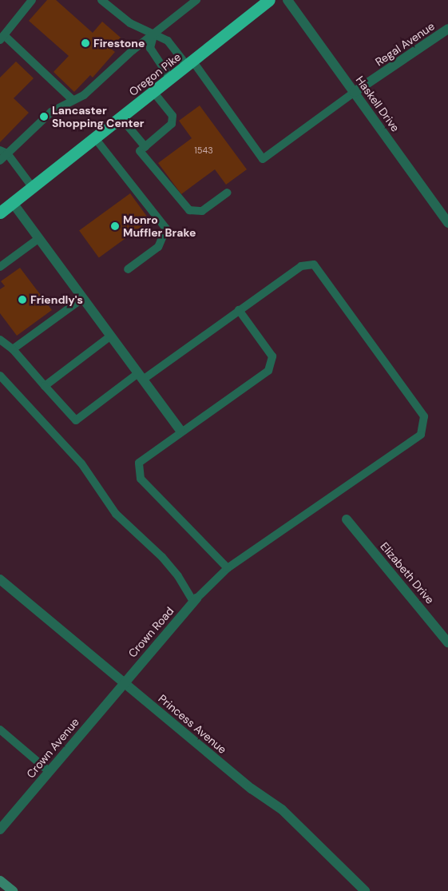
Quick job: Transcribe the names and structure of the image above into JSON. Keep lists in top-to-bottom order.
{
  "streets": {
    "highway": ["Oregon Pike"],
    "street": [
      "Regal Avenue",
      "Haskell Drive",
      "Elizabeth Drive",
      "Crown Road",
      "Princess Avenue",
      "Crown Avenue"
    ]
  },
  "crossings": [
    ["Regal Avenue", "Haskell Drive"],
    ["Crown Road", "Princess Avenue"],
    ["Crown Road", "Crown Avenue"],
    ["Princess Avenue", "Crown Avenue"]
  ],
  "places": [
    "Firestone",
    "Lancaster Shopping Center",
    "Monro Muffler Brake",
    "Friendly's"
  ],
  "house_numbers": ["1543"]
}
